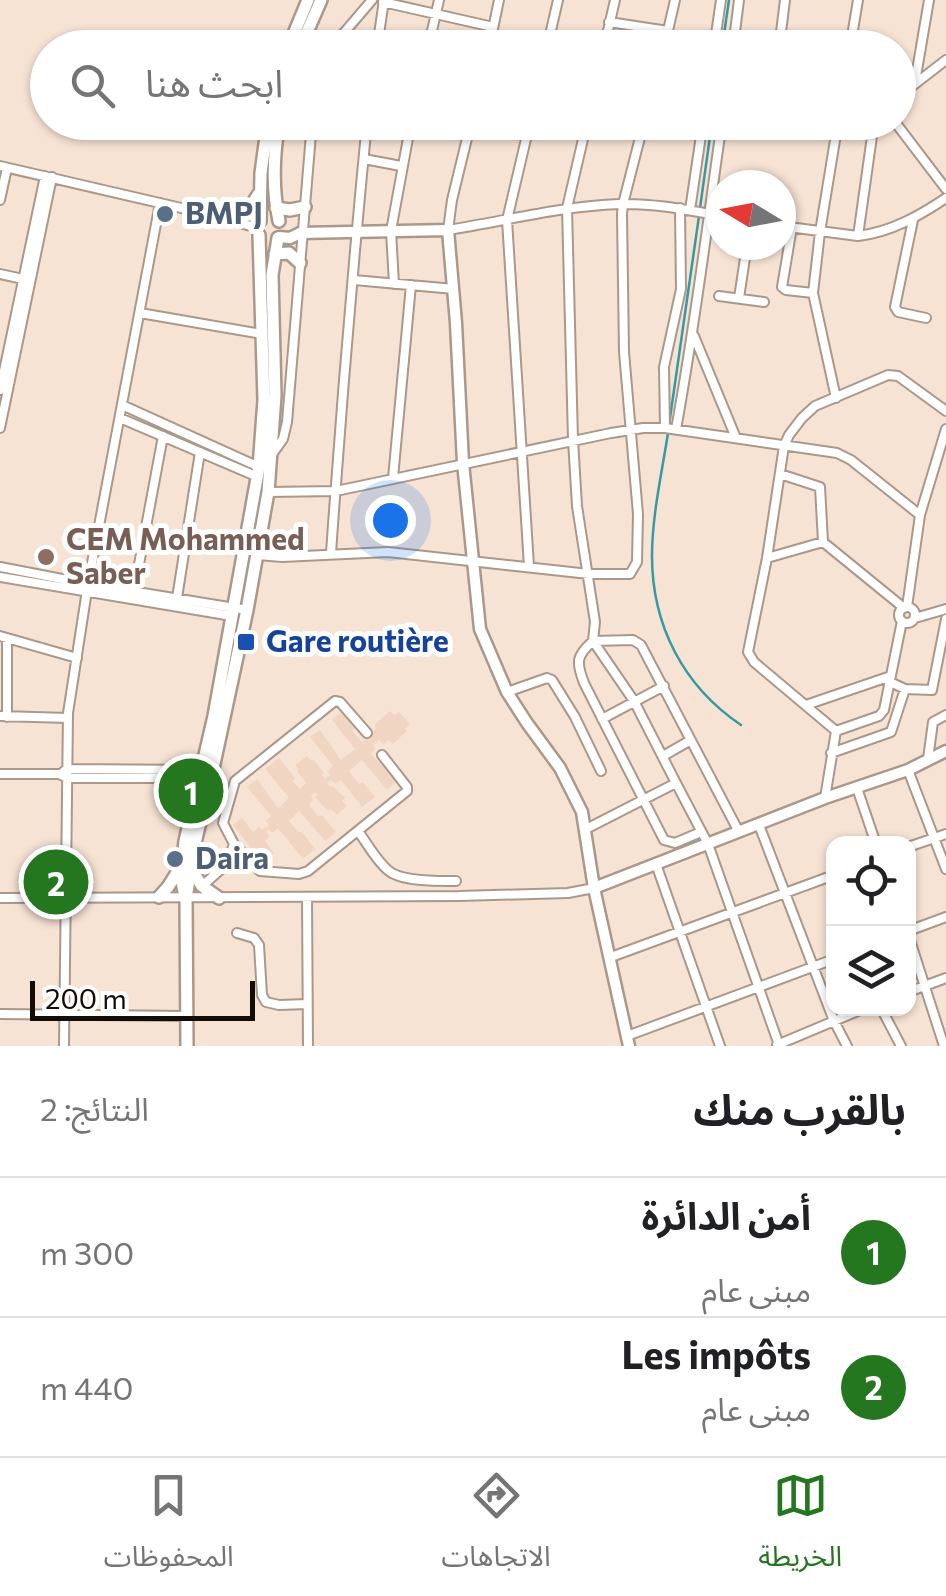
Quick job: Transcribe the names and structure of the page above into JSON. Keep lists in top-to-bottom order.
{
  "places": {
    "other": ["BMPJ", "CEM Mohammed Saber", "Daira"],
    "transit": ["Gare routière"]
  },
  "scale_bar": "200 m",
  "north": "left",
  "page": {
    "search": "ابحث هنا",
    "pins": ["1", "2"],
    "scale": "200 m",
    "heading": ["بالقرب منك", "النتائج: 2"],
    "list": [
      {
        "mark": "1",
        "name": "أمن الدائرة",
        "note": "مبنى عام",
        "value": "300 m"
      },
      {
        "mark": "2",
        "name": "Les impôts",
        "note": "مبنى عام",
        "value": "440 m"
      }
    ],
    "nav": ["الخريطة", "الاتجاهات", "المحفوظات"]
  }
}
